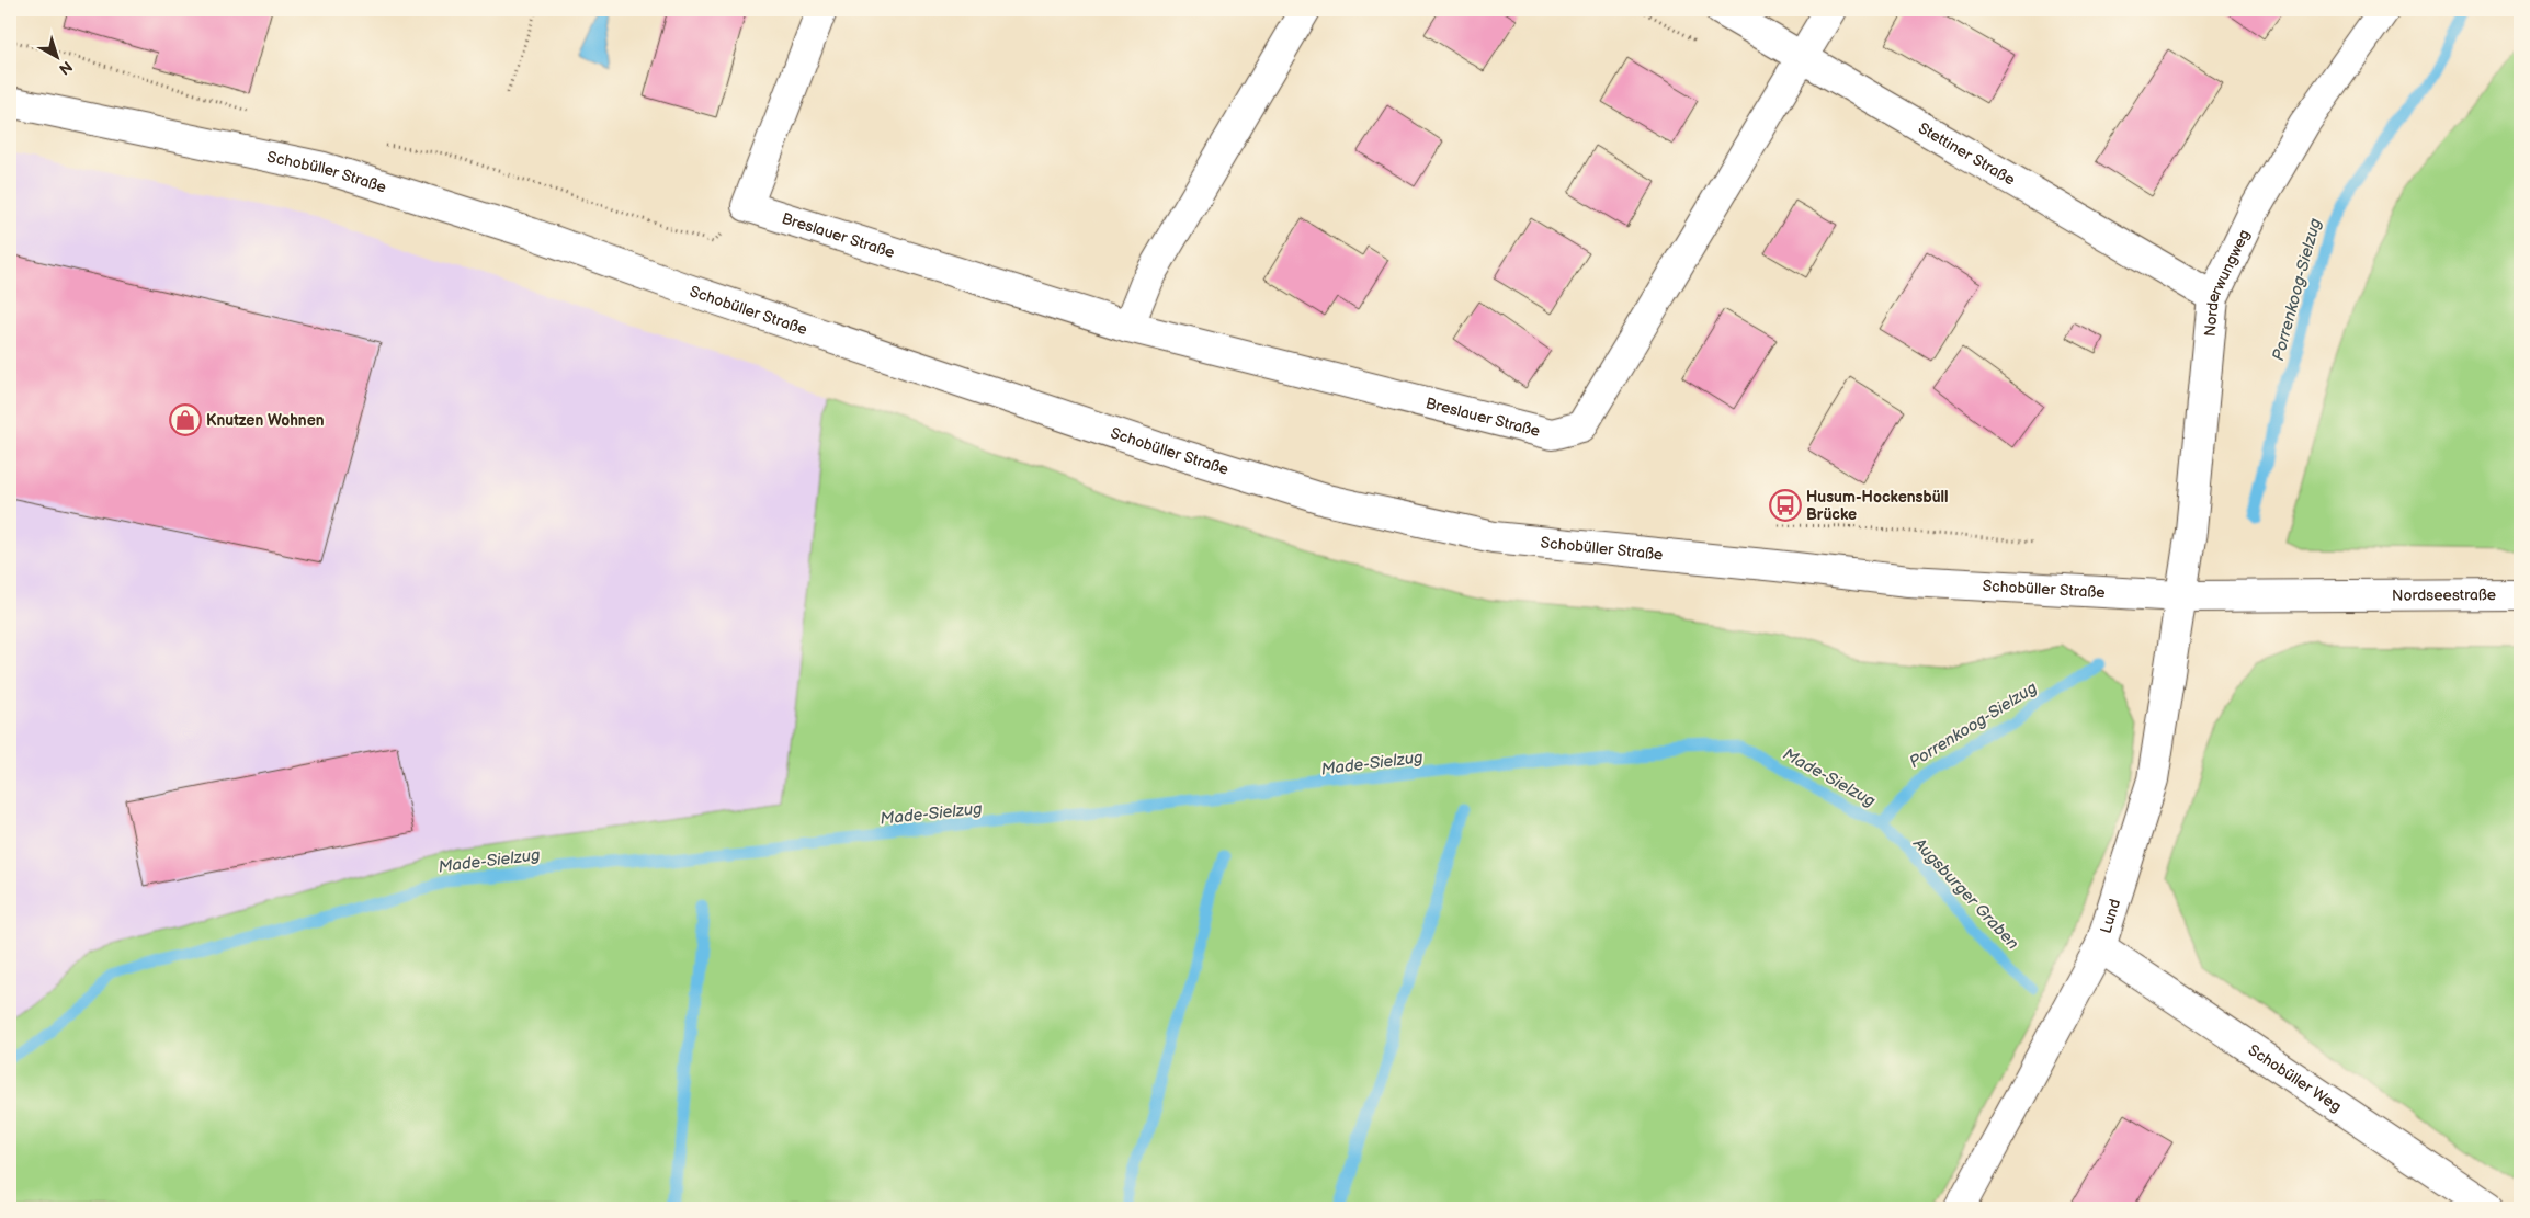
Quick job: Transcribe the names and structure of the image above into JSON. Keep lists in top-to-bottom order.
{
  "streets": {
    "street": [
      "Stettiner Straße",
      "Schobüller Straße",
      "Breslauer Straße",
      "Norderwungweg",
      "Nordseestraße",
      "Lund",
      "Schobüller Weg"
    ]
  },
  "crossings": [
    ["Stettiner Straße", "Breslauer Straße"],
    ["Stettiner Straße", "Norderwungweg"],
    ["Schobüller Straße", "Norderwungweg"],
    ["Schobüller Straße", "Nordseestraße"],
    ["Schobüller Straße", "Lund"],
    ["Norderwungweg", "Lund"],
    ["Lund", "Schobüller Weg"]
  ],
  "water": ["Porrenkoog-Sielzug", "Made-Sielzug", "Augsburger Graben"],
  "places": {
    "shop": ["Knutzen Wohnen"],
    "bus stop": ["Husum-Hockensbüll Brücke"]
  },
  "north": "bottom right"
}
